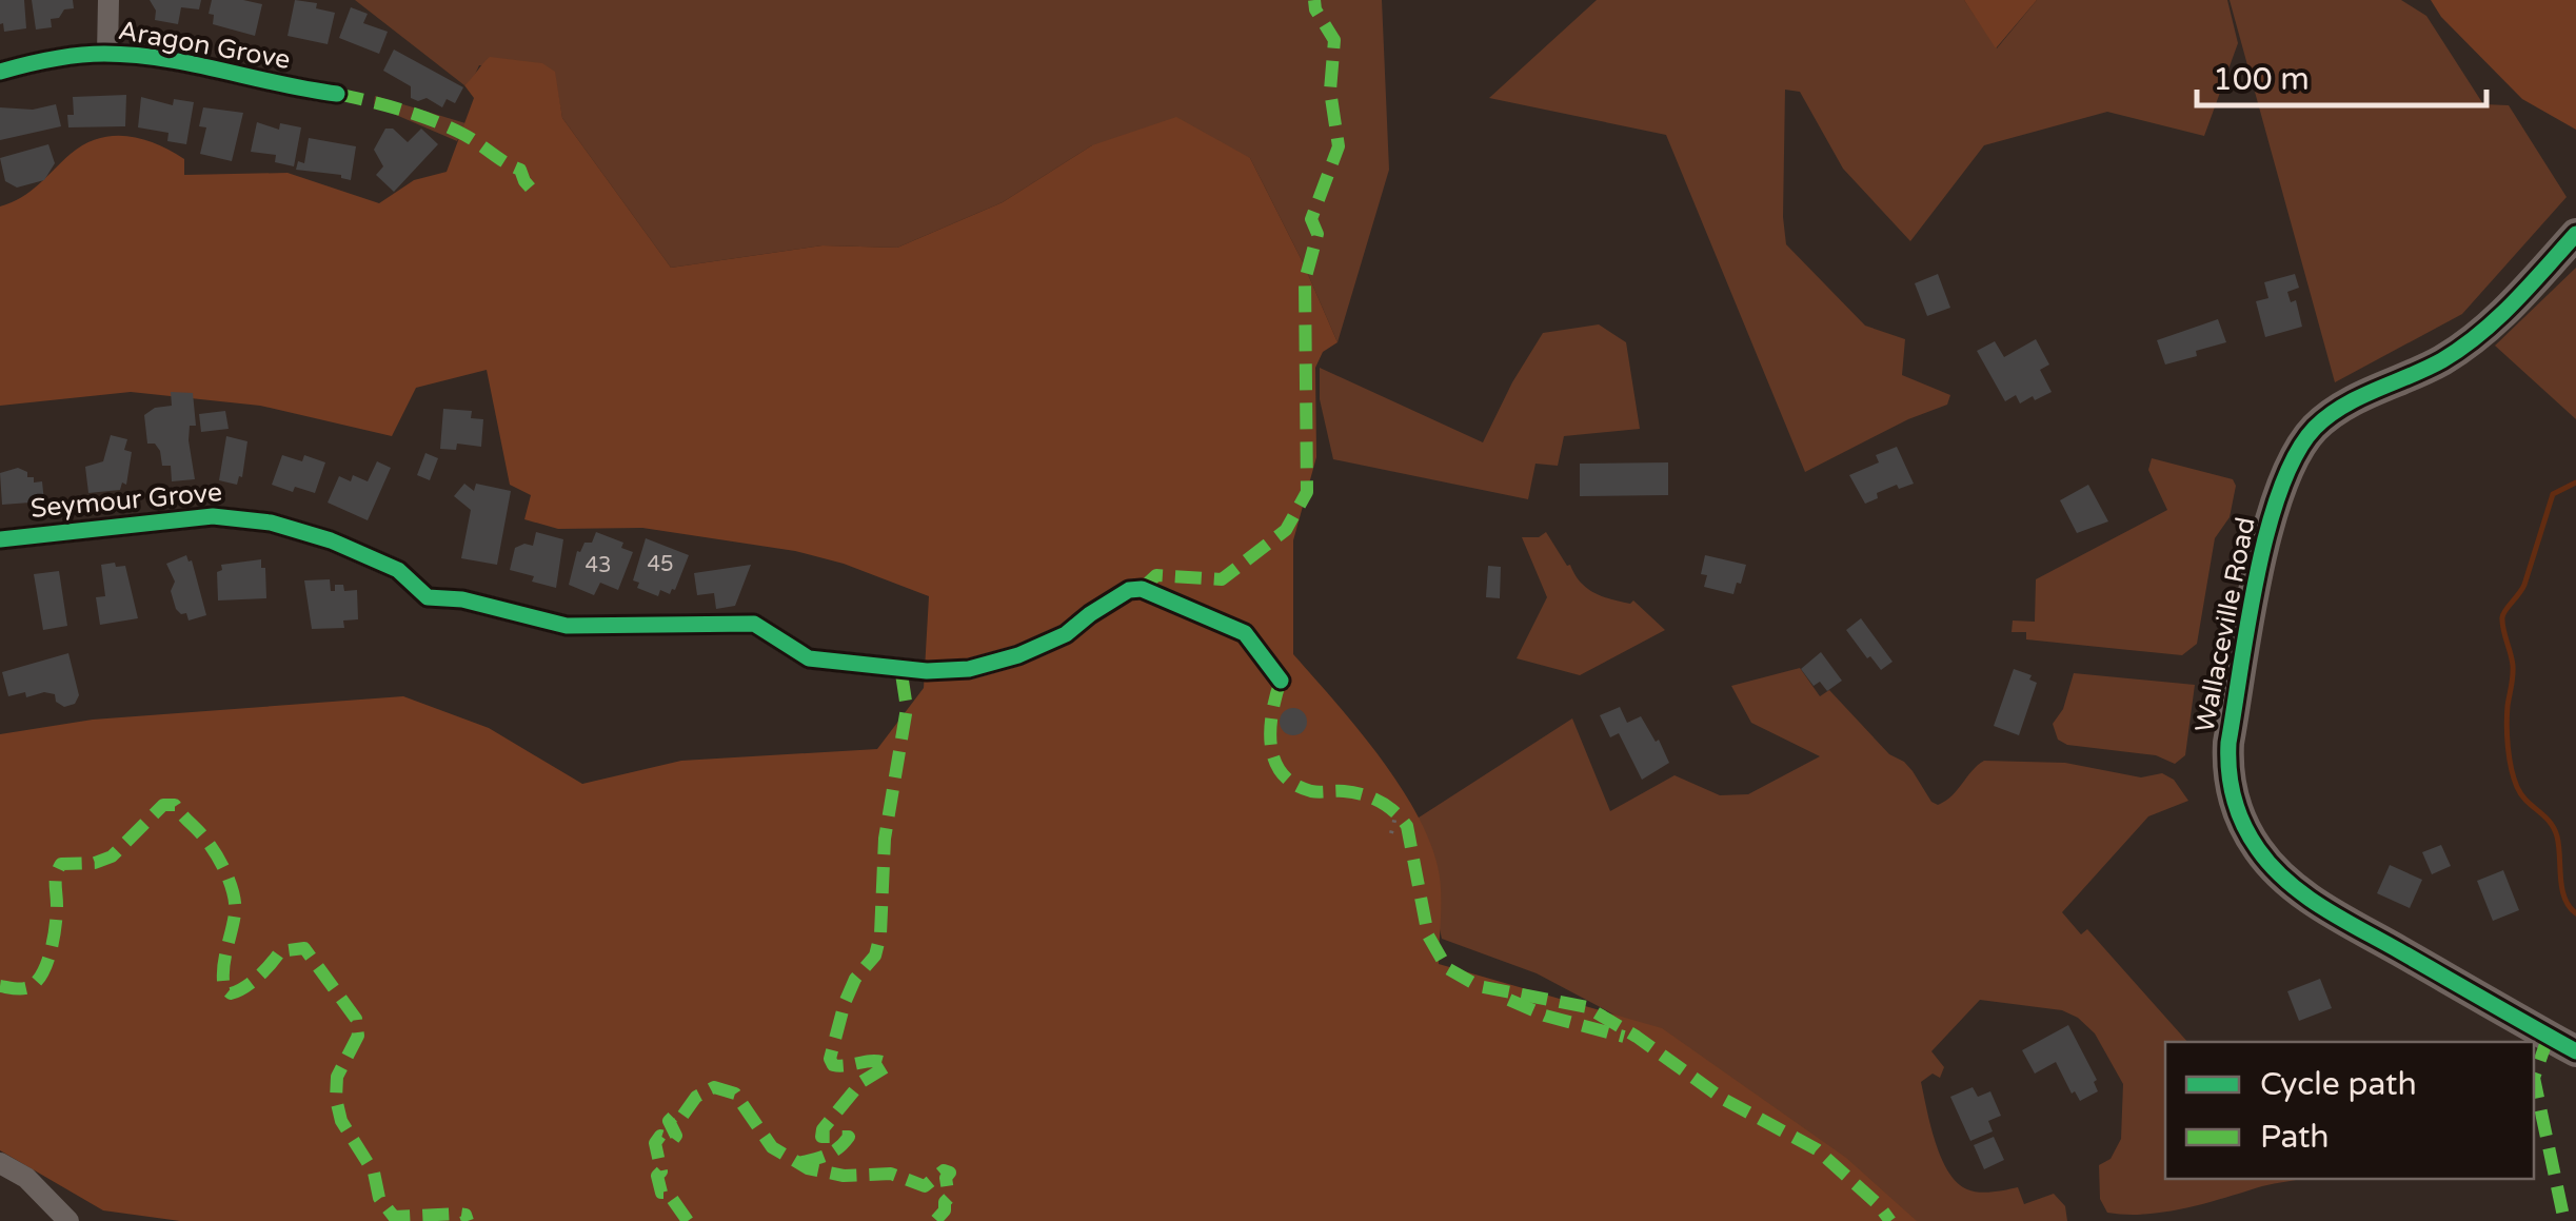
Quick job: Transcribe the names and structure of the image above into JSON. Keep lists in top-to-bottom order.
{
  "streets": {
    "street": ["Aragon Grove", "Seymour Grove", "Wallaceville Road"]
  },
  "house_numbers": ["45", "43"],
  "legend": ["Cycle path", "Path"],
  "scale_bar": "100 m"
}
